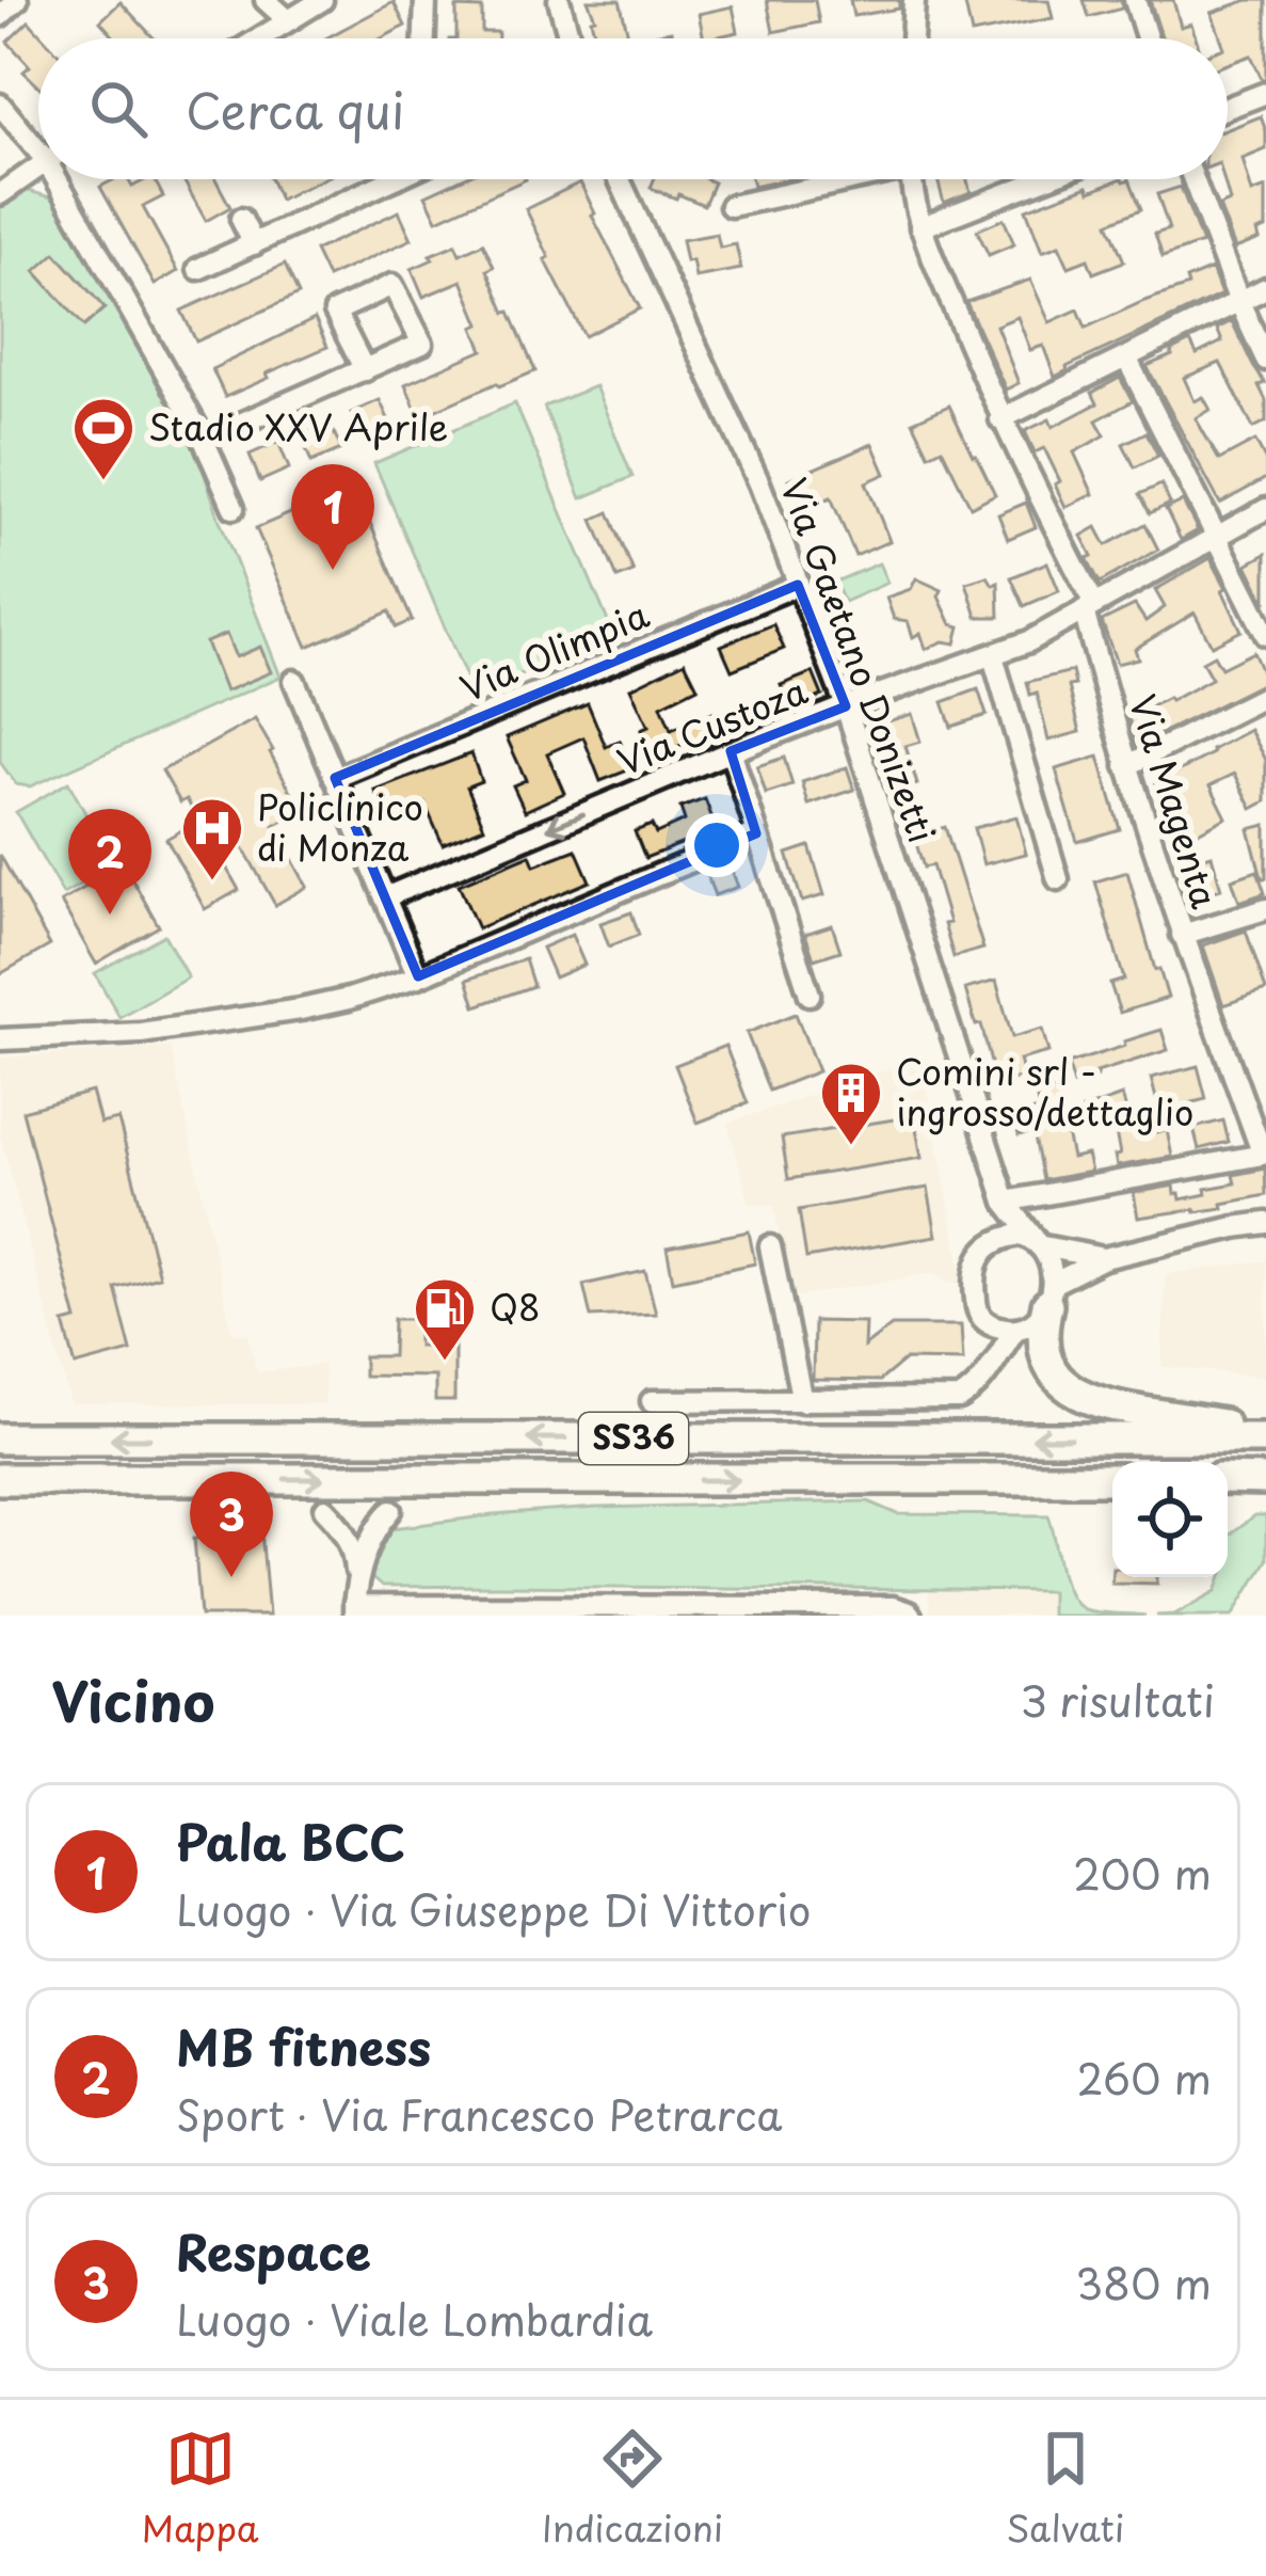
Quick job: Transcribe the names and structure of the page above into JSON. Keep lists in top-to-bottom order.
{
  "streets": {
    "highway": ["SS36"],
    "street": [
      "Via Olimpia",
      "Via Gaetano Donizetti",
      "Via Custoza",
      "Via Magenta"
    ]
  },
  "crossings": [
    ["Via Olimpia", "Via Gaetano Donizetti"],
    ["Via Gaetano Donizetti", "Via Custoza"],
    ["Via Gaetano Donizetti", "Via Magenta"],
    ["Via Custoza", "Via Magenta"]
  ],
  "places": {
    "sports": ["Stadio XXV Aprile"],
    "hospital": ["Policlinico di Monza"],
    "building": ["Comini srl - ingrosso/dettaglio"],
    "fuel station": ["Q8"]
  },
  "page": {
    "search": "Cerca qui",
    "pins": ["1", "2", "3"],
    "heading": ["Vicino", "3 risultati"],
    "list": [
      {
        "mark": "1",
        "name": "Pala BCC",
        "note": "Luogo · Via Giuseppe Di Vittorio",
        "value": "200 m"
      },
      {
        "mark": "2",
        "name": "MB fitness",
        "note": "Sport · Via Francesco Petrarca",
        "value": "260 m"
      },
      {
        "mark": "3",
        "name": "Respace",
        "note": "Luogo · Viale Lombardia",
        "value": "380 m"
      }
    ],
    "nav": ["Mappa", "Indicazioni", "Salvati"]
  }
}
